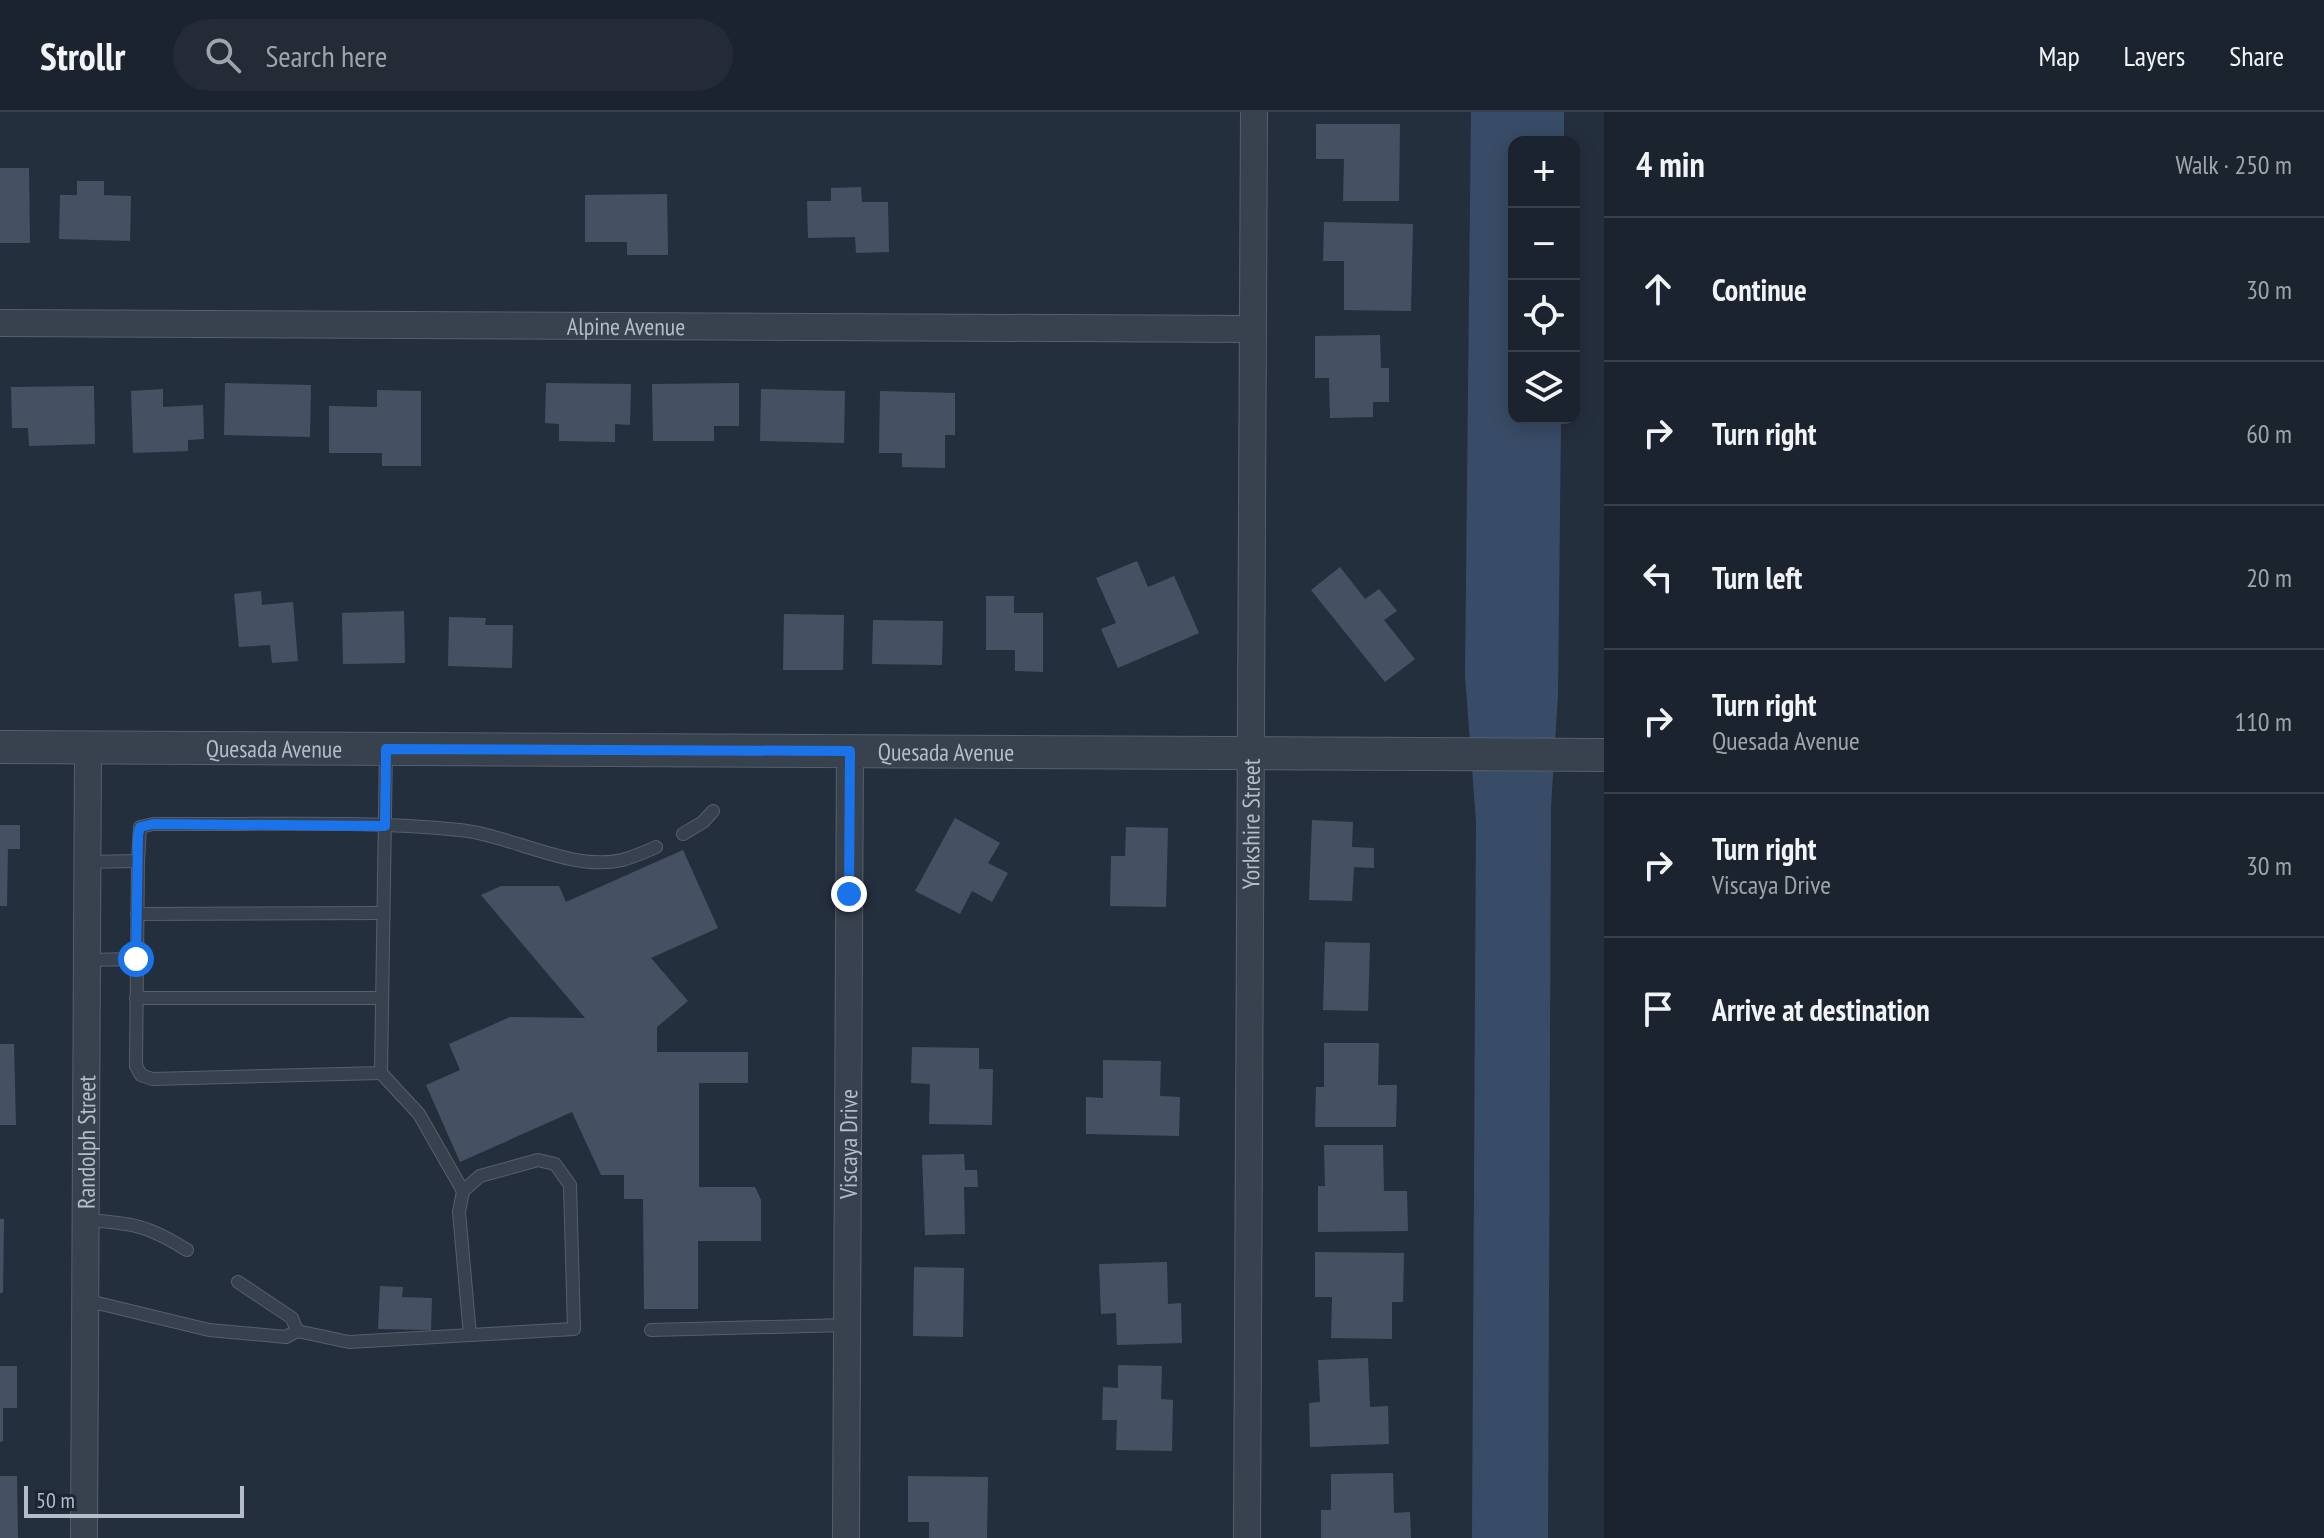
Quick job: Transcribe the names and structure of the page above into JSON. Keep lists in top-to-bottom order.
{
  "streets": {
    "street": [
      "Alpine Avenue",
      "Quesada Avenue",
      "Yorkshire Street",
      "Randolph Street",
      "Viscaya Drive"
    ]
  },
  "crossings": [
    ["Alpine Avenue", "Yorkshire Street"],
    ["Quesada Avenue", "Yorkshire Street"],
    ["Quesada Avenue", "Randolph Street"],
    ["Quesada Avenue", "Viscaya Drive"]
  ],
  "scale_bar": "50 m",
  "page": {
    "header": "Strollr",
    "search": "Search here",
    "nav": ["Map", "Layers", "Share"],
    "heading": ["4 min", "Walk · 250 m"],
    "map_buttons": ["+", "−"],
    "list": [
      ["Continue", "30 m"],
      ["Turn right", "60 m"],
      ["Turn left", "20 m"],
      ["Turn right", "Quesada Avenue", "110 m"],
      ["Turn right", "Viscaya Drive", "30 m"],
      "Arrive at destination"
    ],
    "scale": "50 m"
  }
}
